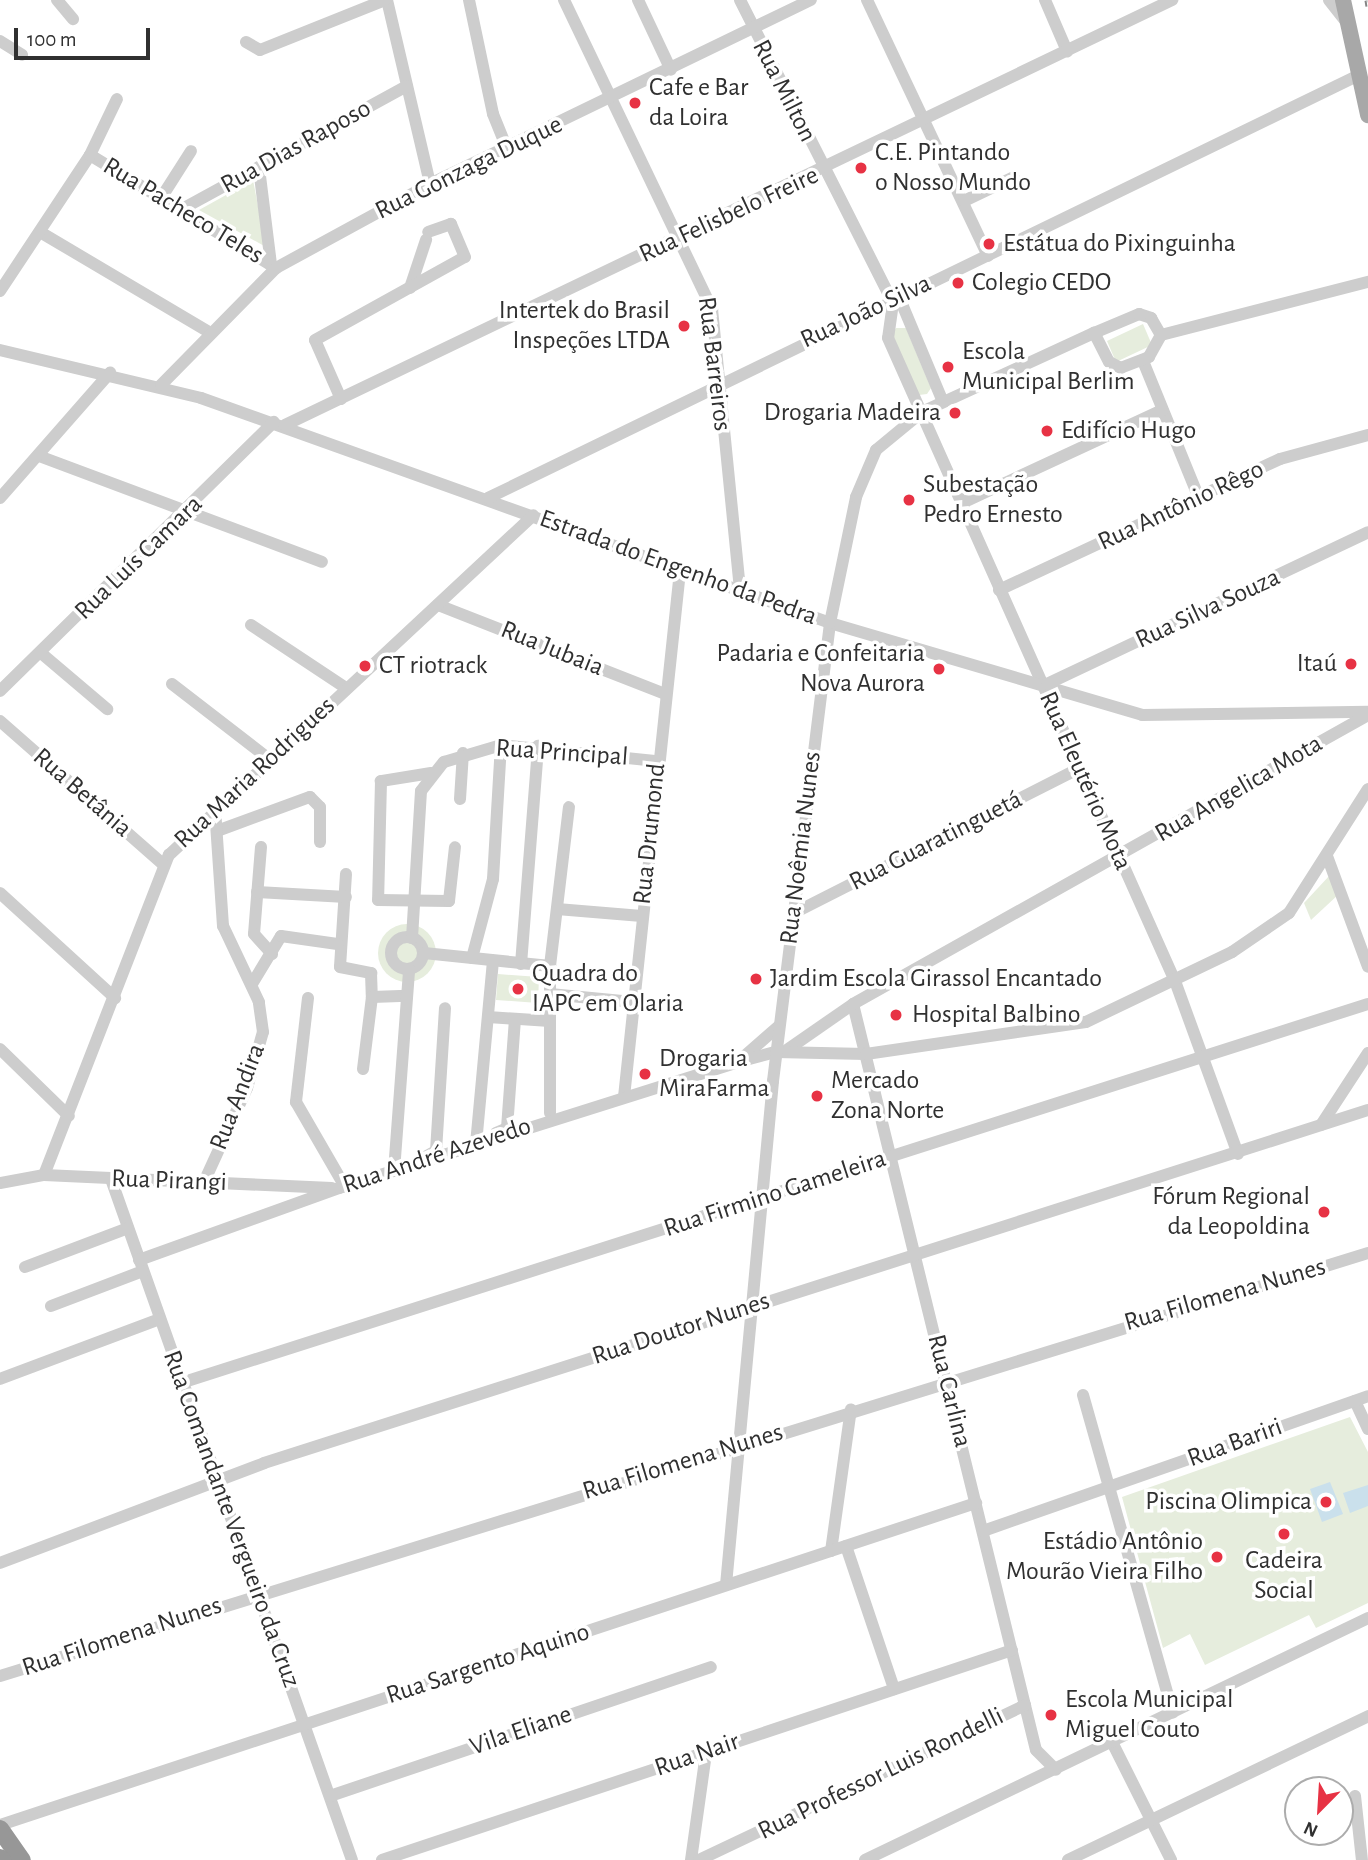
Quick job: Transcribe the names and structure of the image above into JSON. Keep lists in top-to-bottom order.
{
  "streets": {
    "street": [
      "Rua Milton",
      "Rua Dias Raposo",
      "Rua Gonzaga Duque",
      "Rua Pacheco Teles",
      "Rua Felisbelo Freire",
      "Rua João Silva",
      "Rua Barreiros",
      "Rua Antônio Rêgo",
      "Rua Luís Camara",
      "Estrada do Engenho da Pedra",
      "Rua Silva Souza",
      "Rua Jubaia",
      "Rua Principal",
      "Rua Maria Rodrigues",
      "Rua Eleutério Mota",
      "Rua Angelica Mota",
      "Rua Betânia",
      "Rua Drumond",
      "Rua Guaratinguetá",
      "Rua Noêmia Nunes",
      "Rua Andira",
      "Rua André Azevedo",
      "Rua Pirangi",
      "Rua Firmino Gameleira",
      "Rua Filomena Nunes",
      "Rua Doutor Nunes",
      "Rua Carlina",
      "Rua Bariri",
      "Rua Comandante Vergueiro da Cruz",
      "Rua Sargento Aquino",
      "Vila Eliane",
      "Rua Nair",
      "Rua Professor Luis Rondelli"
    ]
  },
  "crossings": [
    ["Rua Milton", "Rua Gonzaga Duque"],
    ["Rua Milton", "Rua Felisbelo Freire"],
    ["Rua Milton", "Rua João Silva"],
    ["Rua Milton", "Rua Eleutério Mota"],
    ["Rua Milton", "Rua Noêmia Nunes"],
    ["Rua Dias Raposo", "Rua Pacheco Teles"],
    ["Rua Gonzaga Duque", "Rua Pacheco Teles"],
    ["Rua Gonzaga Duque", "Rua Barreiros"],
    ["Rua Gonzaga Duque", "Estrada do Engenho da Pedra"],
    ["Rua Felisbelo Freire", "Rua Barreiros"],
    ["Rua Felisbelo Freire", "Rua Luís Camara"],
    ["Rua Felisbelo Freire", "Estrada do Engenho da Pedra"],
    ["Rua João Silva", "Rua Barreiros"],
    ["Rua João Silva", "Estrada do Engenho da Pedra"],
    ["Rua João Silva", "Rua Eleutério Mota"],
    ["Rua Barreiros", "Estrada do Engenho da Pedra"],
    ["Rua Antônio Rêgo", "Rua Eleutério Mota"],
    ["Rua Luís Camara", "Estrada do Engenho da Pedra"],
    ["Estrada do Engenho da Pedra", "Rua Silva Souza"],
    ["Estrada do Engenho da Pedra", "Rua Maria Rodrigues"],
    ["Estrada do Engenho da Pedra", "Rua Eleutério Mota"],
    ["Estrada do Engenho da Pedra", "Rua Angelica Mota"],
    ["Estrada do Engenho da Pedra", "Rua Drumond"],
    ["Estrada do Engenho da Pedra", "Rua Noêmia Nunes"],
    ["Rua Silva Souza", "Rua Eleutério Mota"],
    ["Rua Jubaia", "Rua Maria Rodrigues"],
    ["Rua Jubaia", "Rua Drumond"],
    ["Rua Principal", "Rua Drumond"],
    ["Rua Maria Rodrigues", "Rua Betânia"],
    ["Rua Maria Rodrigues", "Rua Andira"],
    ["Rua Maria Rodrigues", "Rua Pirangi"],
    ["Rua Eleutério Mota", "Rua Angelica Mota"],
    ["Rua Eleutério Mota", "Rua Guaratinguetá"],
    ["Rua Eleutério Mota", "Rua Noêmia Nunes"],
    ["Rua Eleutério Mota", "Rua Firmino Gameleira"],
    ["Rua Eleutério Mota", "Rua Doutor Nunes"],
    ["Rua Angelica Mota", "Rua Noêmia Nunes"],
    ["Rua Angelica Mota", "Rua André Azevedo"],
    ["Rua Angelica Mota", "Rua Carlina"],
    ["Rua Drumond", "Rua André Azevedo"],
    ["Rua Guaratinguetá", "Rua Noêmia Nunes"],
    ["Rua Noêmia Nunes", "Rua André Azevedo"],
    ["Rua Noêmia Nunes", "Rua Firmino Gameleira"],
    ["Rua Noêmia Nunes", "Rua Filomena Nunes"],
    ["Rua Noêmia Nunes", "Rua Doutor Nunes"],
    ["Rua Noêmia Nunes", "Rua Sargento Aquino"],
    ["Rua Andira", "Rua Pirangi"],
    ["Rua André Azevedo", "Rua Pirangi"],
    ["Rua André Azevedo", "Rua Comandante Vergueiro da Cruz"],
    ["Rua Pirangi", "Rua Comandante Vergueiro da Cruz"],
    ["Rua Firmino Gameleira", "Rua Carlina"],
    ["Rua Firmino Gameleira", "Rua Comandante Vergueiro da Cruz"],
    ["Rua Filomena Nunes", "Rua Carlina"],
    ["Rua Filomena Nunes", "Rua Comandante Vergueiro da Cruz"],
    ["Rua Doutor Nunes", "Rua Carlina"],
    ["Rua Doutor Nunes", "Rua Comandante Vergueiro da Cruz"],
    ["Rua Carlina", "Rua Bariri"],
    ["Rua Carlina", "Rua Sargento Aquino"],
    ["Rua Carlina", "Rua Nair"],
    ["Rua Carlina", "Rua Professor Luis Rondelli"],
    ["Rua Comandante Vergueiro da Cruz", "Rua Sargento Aquino"],
    ["Rua Comandante Vergueiro da Cruz", "Vila Eliane"]
  ],
  "places": [
    "Cafe e Bar da Loira",
    "C.E. Pintando o Nosso Mundo",
    "Estátua do Pixinguinha",
    "Colegio CEDO",
    "Intertek do Brasil Inspeções LTDA",
    "Escola Municipal Berlim",
    "Drogaria Madeira",
    "Edifício Hugo",
    "Subestação Pedro Ernesto",
    "Itaú",
    "CT riotrack",
    "Padaria e Confeitaria Nova Aurora",
    "Jardim Escola Girassol Encantado",
    "Quadra do IAPC em Olaria",
    "Hospital Balbino",
    "Drogaria MiraFarma",
    "Mercado Zona Norte",
    "Fórum Regional da Leopoldina",
    "Piscina Olimpica",
    "Cadeira Social",
    "Estádio Antônio Mourão Vieira Filho",
    "Escola Municipal Miguel Couto"
  ],
  "scale_bar": "100 m",
  "north": "bottom left"
}
